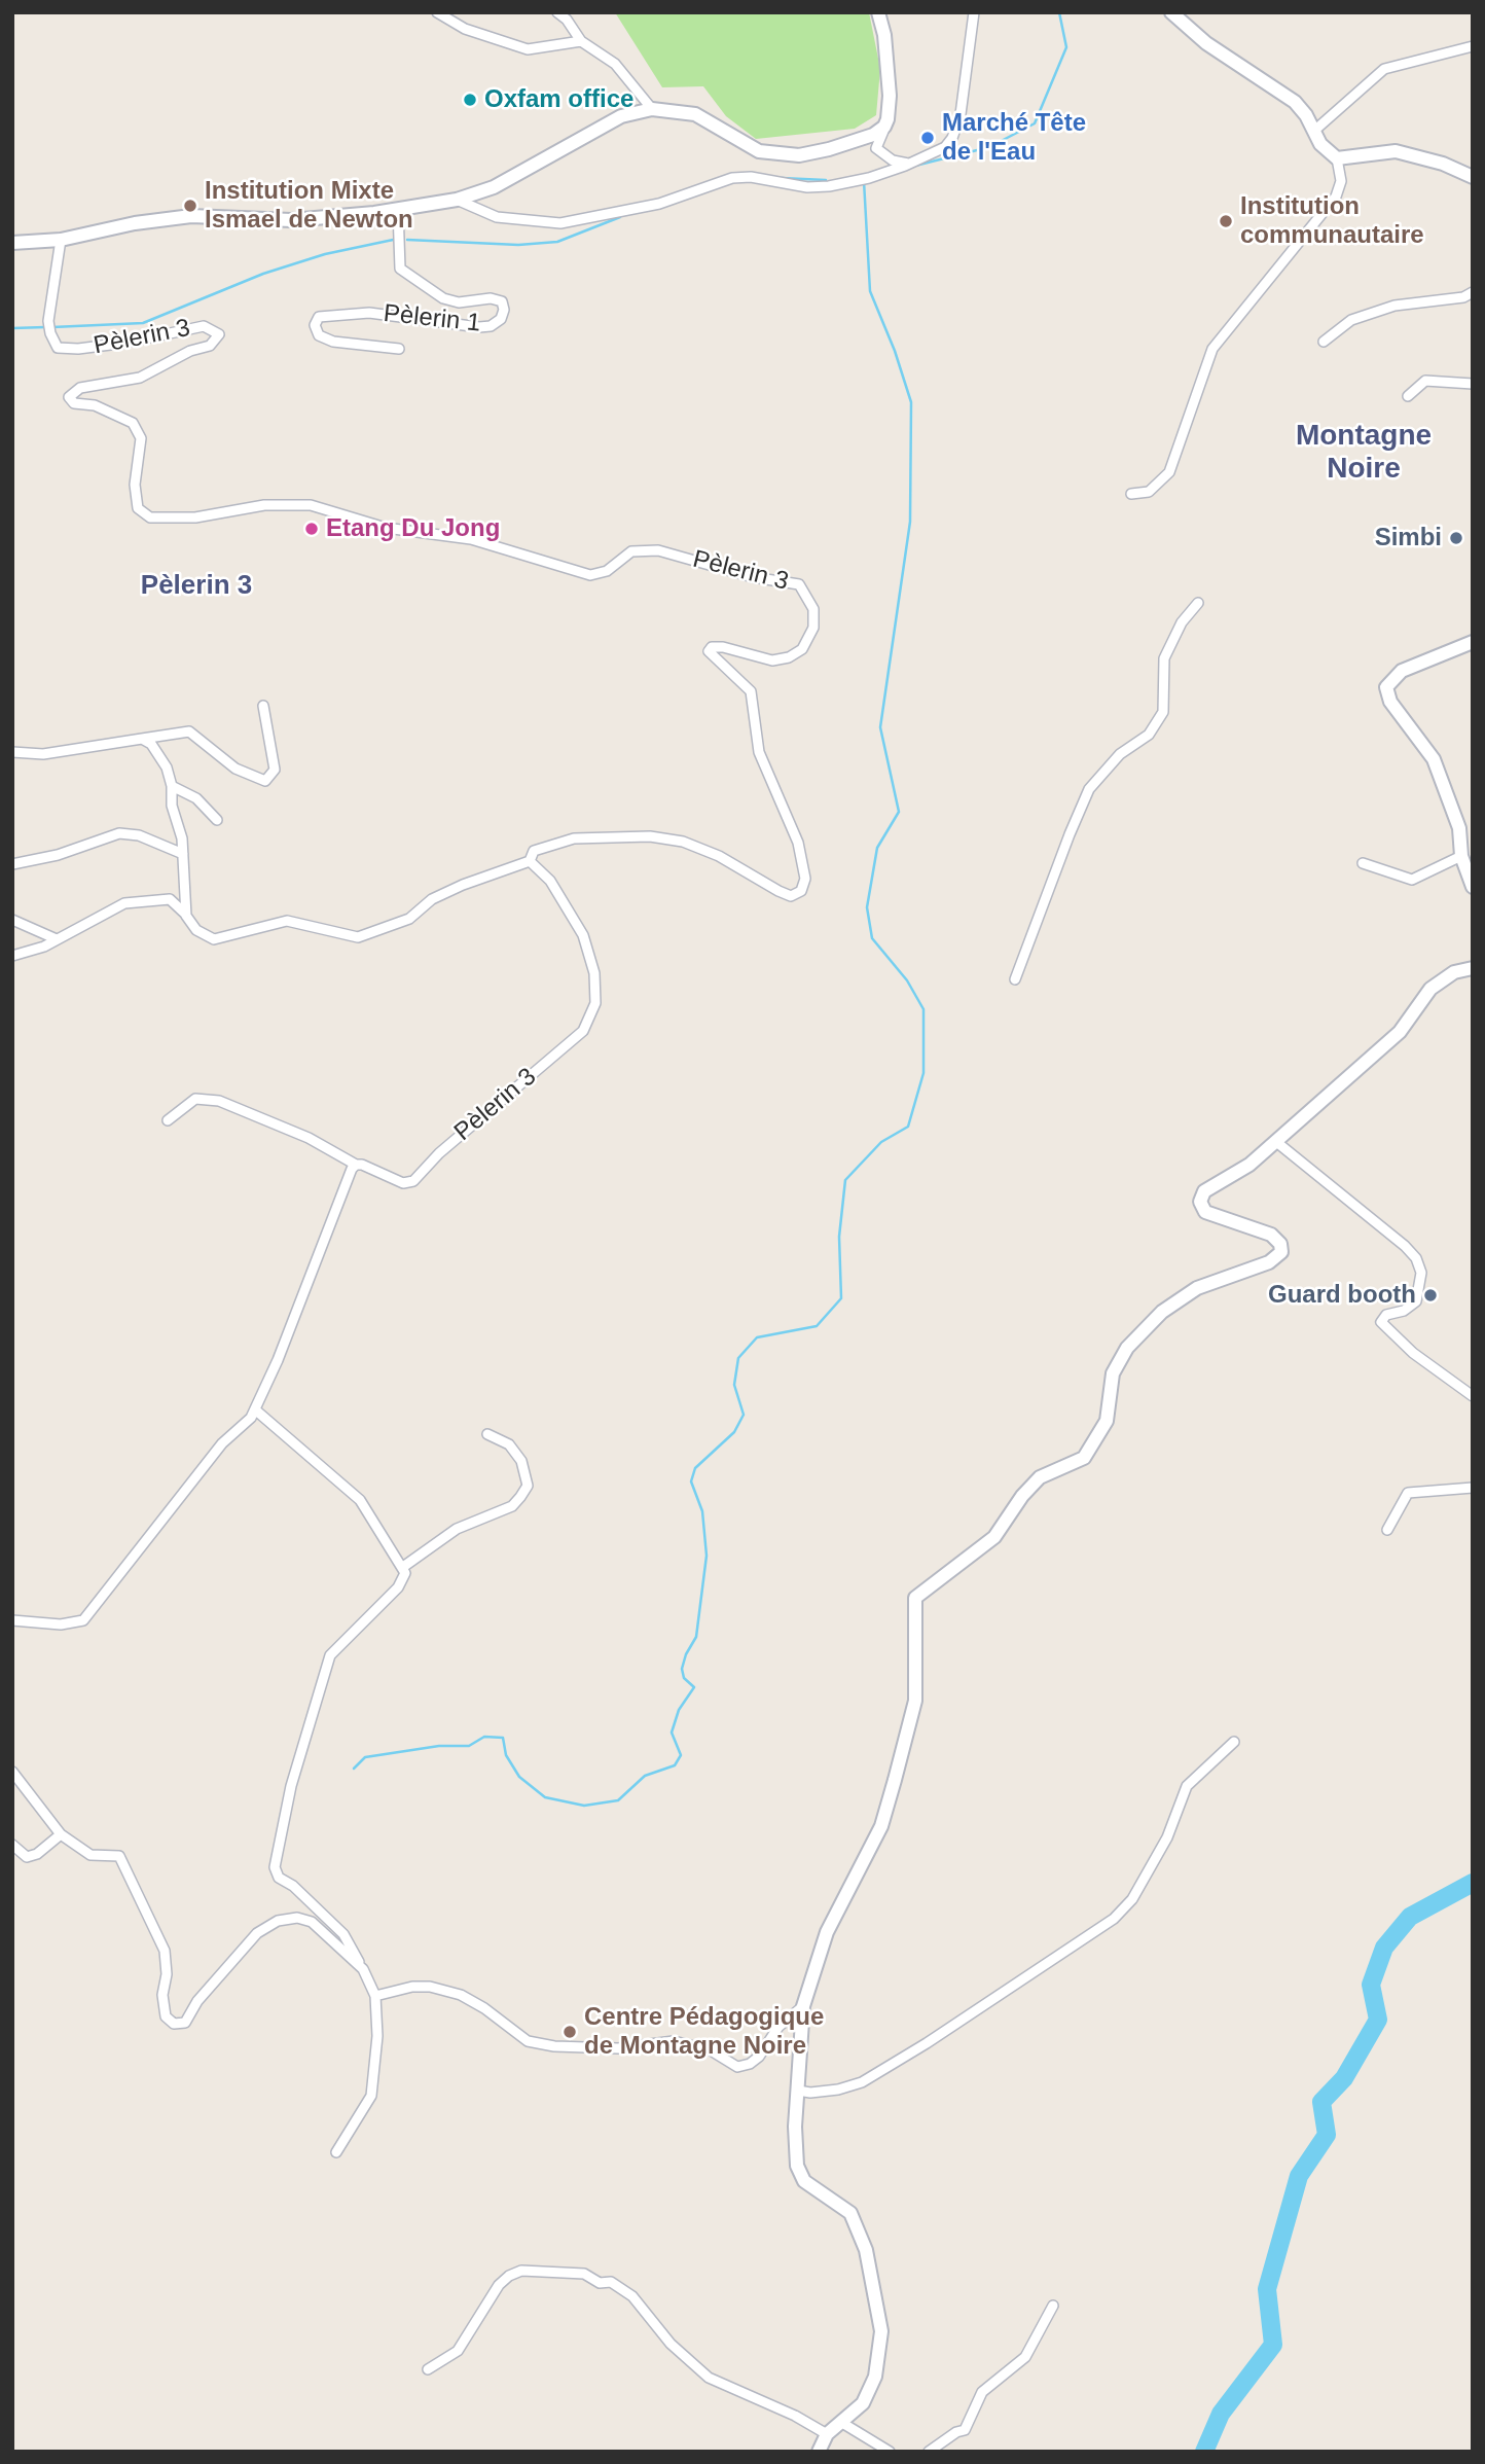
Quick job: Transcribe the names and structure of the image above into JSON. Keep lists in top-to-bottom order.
{
  "streets": {
    "street": ["Pèlerin 1", "Pèlerin 3"]
  },
  "districts": ["Montagne Noire", "Pèlerin 3"],
  "places": [
    "Oxfam office",
    "Marché Tête de l'Eau",
    "Institution Mixte Ismael de Newton",
    "Institution communautaire",
    "Etang Du Jong",
    "Simbi",
    "Guard booth",
    "Centre Pédagogique de Montagne Noire"
  ]
}
